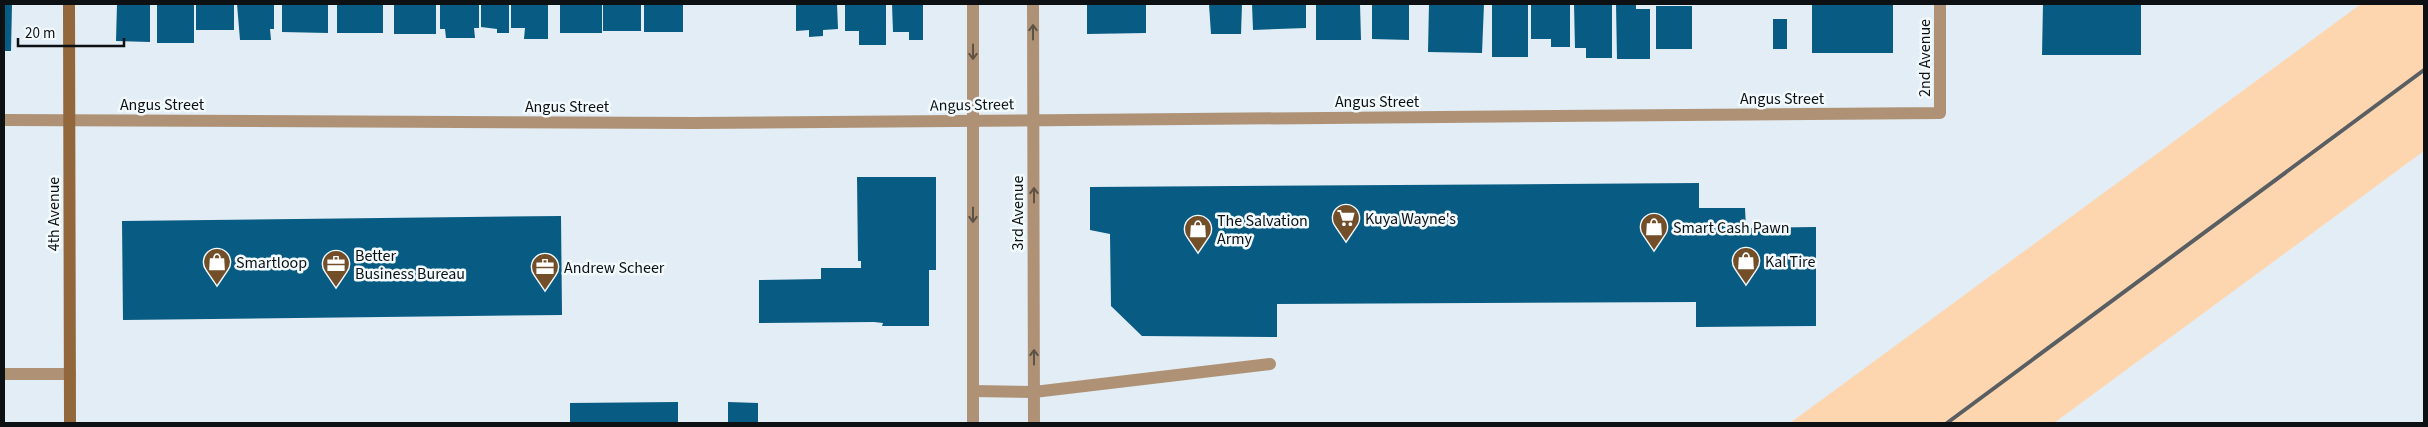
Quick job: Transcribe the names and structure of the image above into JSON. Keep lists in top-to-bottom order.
{
  "streets": {
    "street": [
      "2nd Avenue",
      "Angus Street",
      "3rd Avenue",
      "4th Avenue"
    ]
  },
  "crossings": [
    ["2nd Avenue", "Angus Street"],
    ["Angus Street", "3rd Avenue"],
    ["Angus Street", "4th Avenue"]
  ],
  "places": {
    "supermarket": ["Kuya Wayne's"],
    "shop": [
      "Smart Cash Pawn",
      "The Salvation Army",
      "Kal Tire",
      "Smartloop"
    ],
    "office": ["Better Business Bureau", "Andrew Scheer"]
  },
  "scale_bar": "20 m"
}
